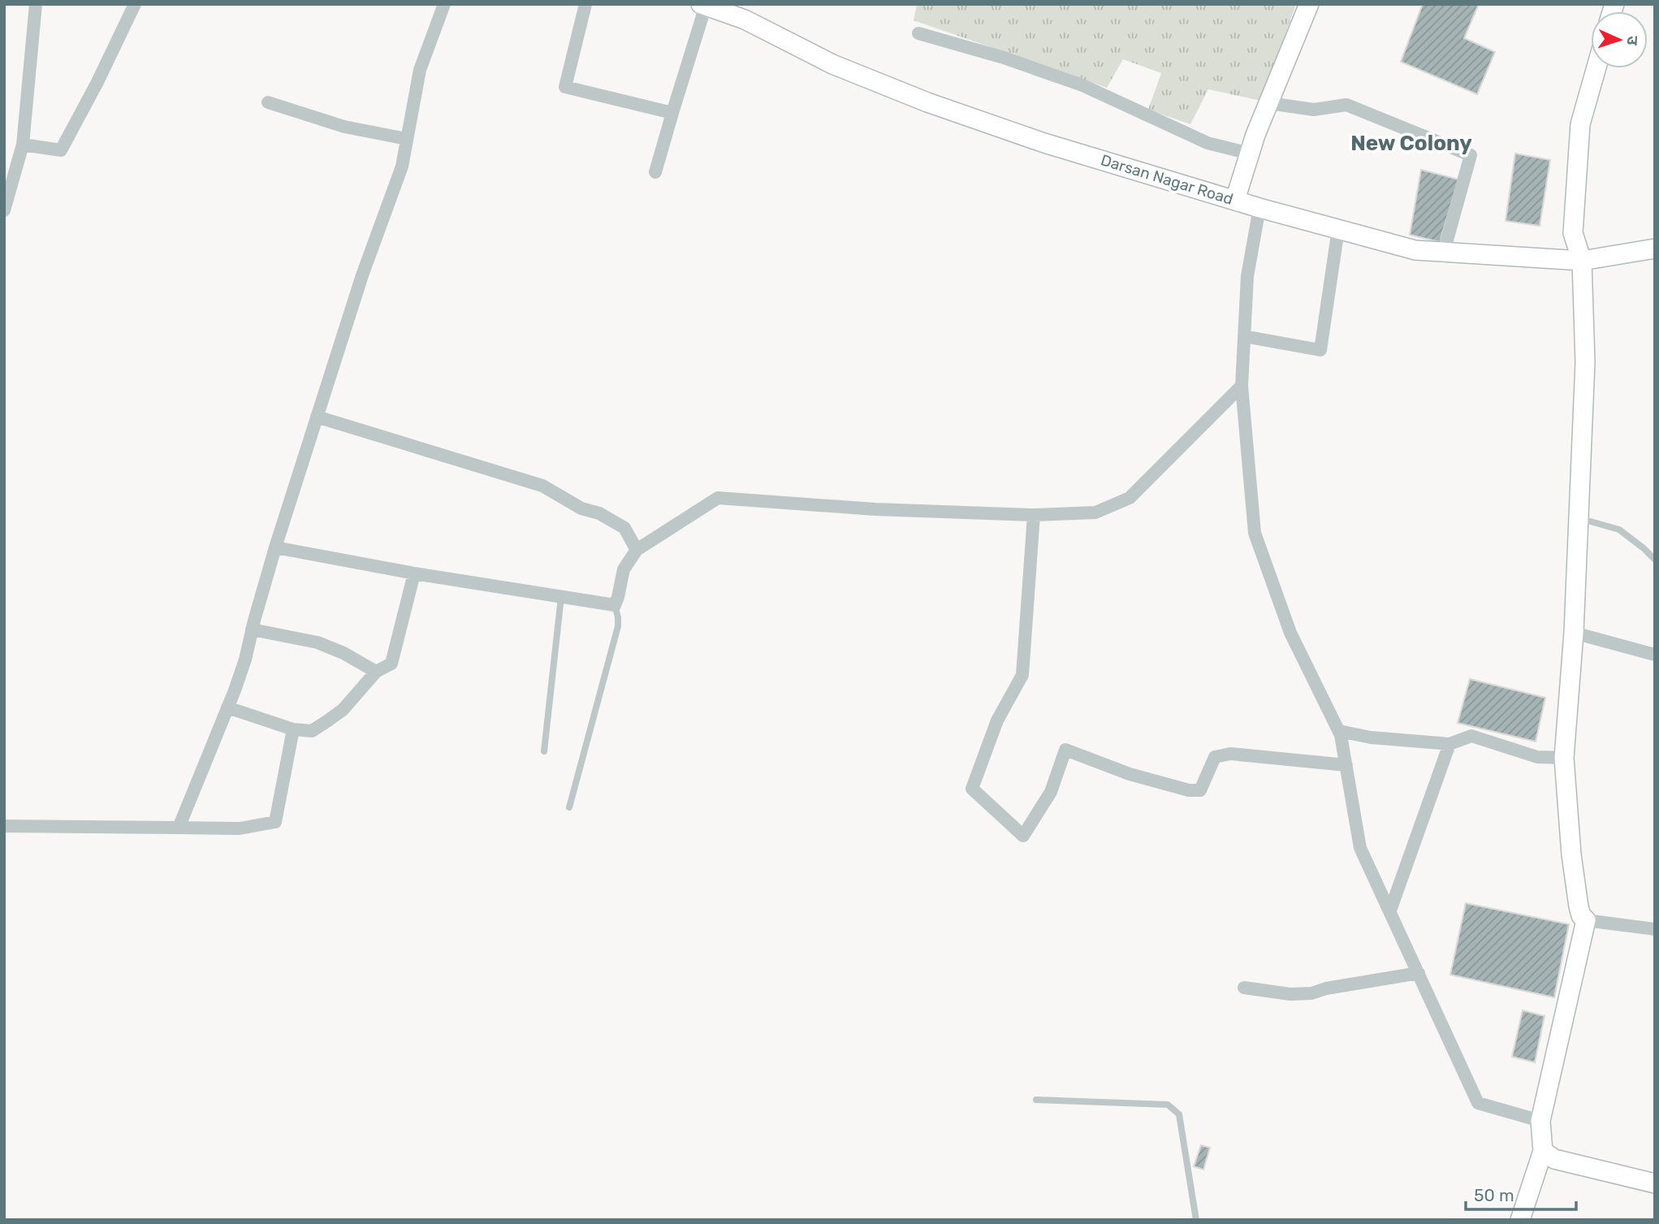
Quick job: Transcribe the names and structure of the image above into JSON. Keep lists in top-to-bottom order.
{
  "streets": {
    "street": ["Darsan Nagar Road"]
  },
  "districts": ["New Colony"],
  "scale_bar": "50 m",
  "north": "right"
}
